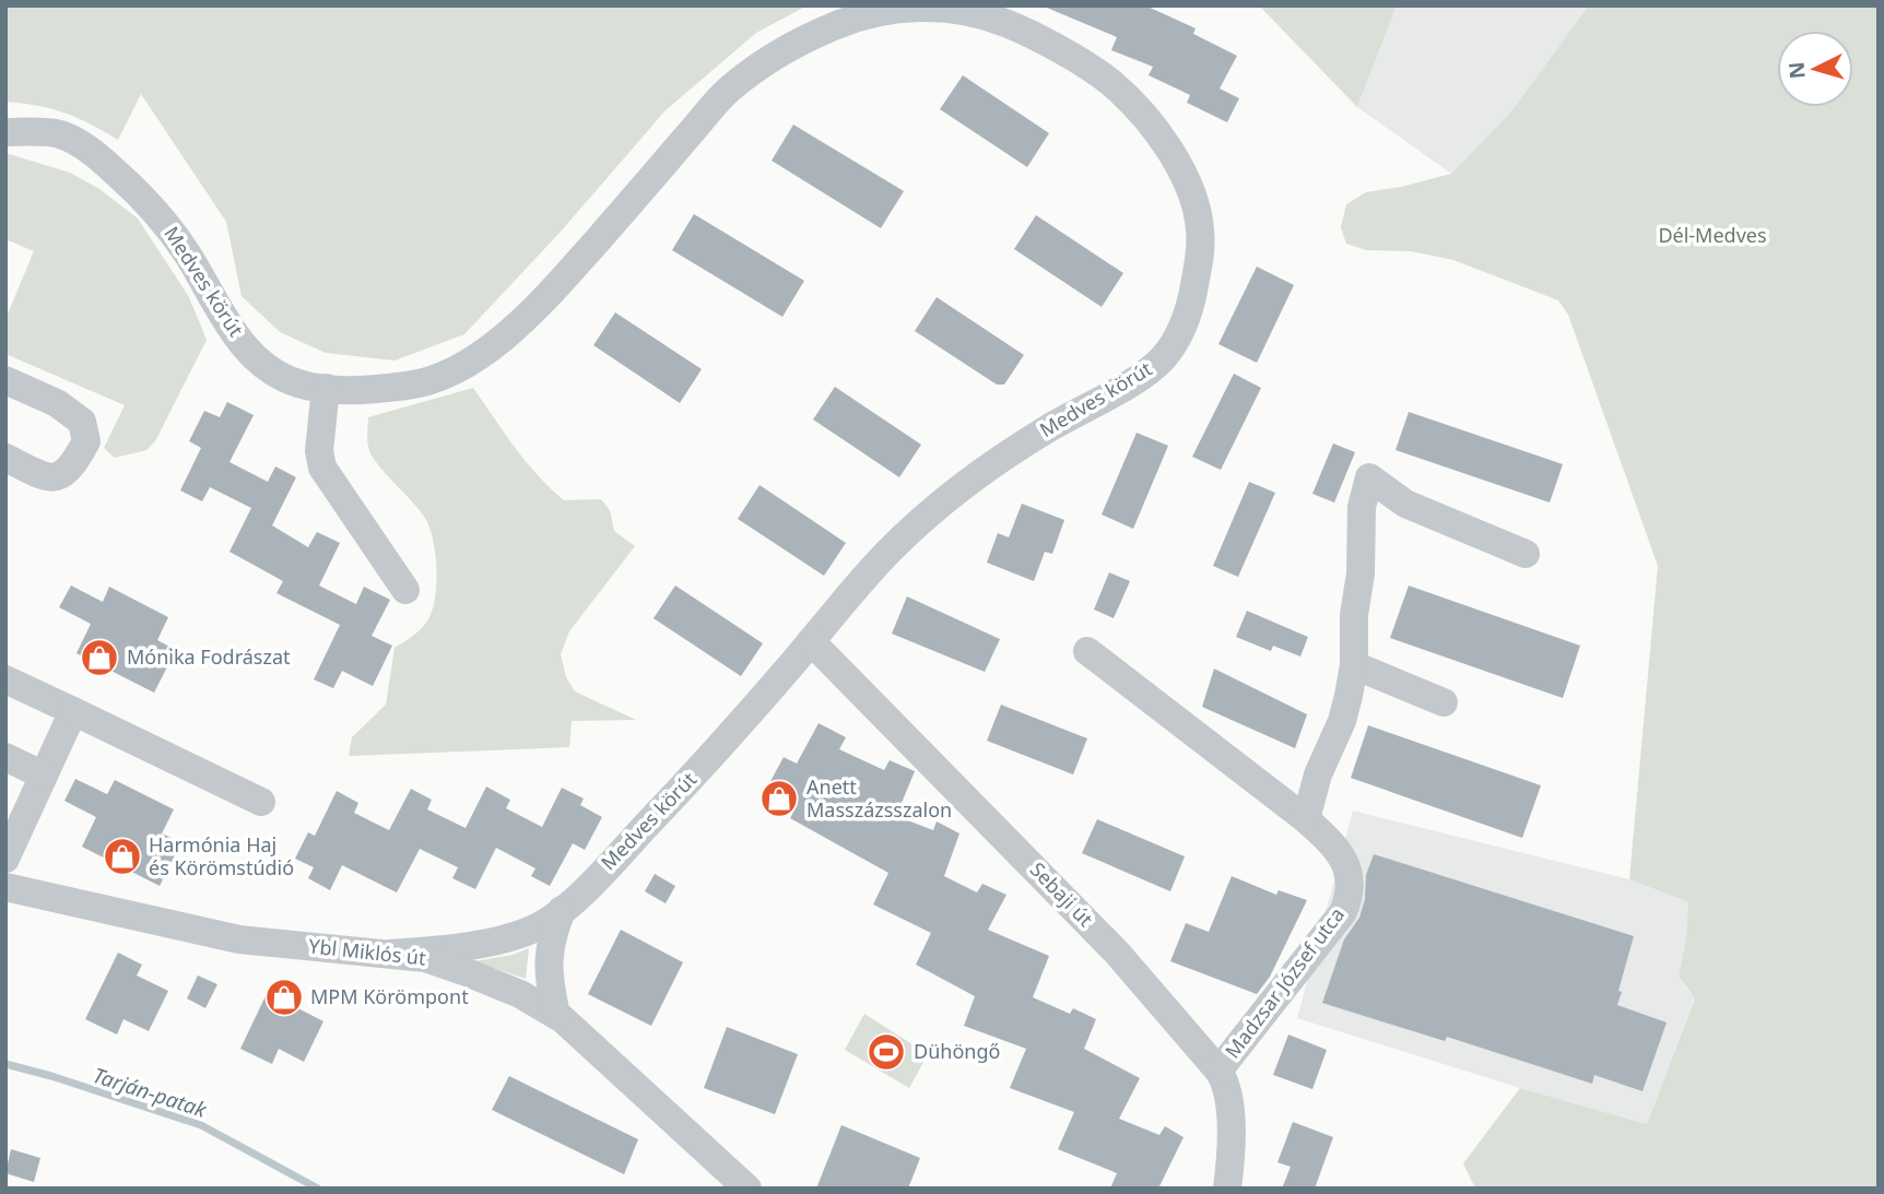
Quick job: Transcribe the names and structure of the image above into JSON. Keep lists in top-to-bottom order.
{
  "streets": {
    "street": [
      "Medves körút",
      "Sebaji út",
      "Ybl Miklós út",
      "Madzsar József utca"
    ]
  },
  "crossings": [
    ["Medves körút", "Sebaji út"],
    ["Medves körút", "Ybl Miklós út"],
    ["Sebaji út", "Madzsar József utca"]
  ],
  "water": ["Tarján-patak"],
  "parks": ["Dél-Medves"],
  "places": {
    "shop": [
      "Mónika Fodrászat",
      "Anett Masszázsszalon",
      "Harmónia Haj és Körömstúdió",
      "MPM Körömpont"
    ],
    "sports": ["Dühöngő"]
  },
  "north": "left"
}
